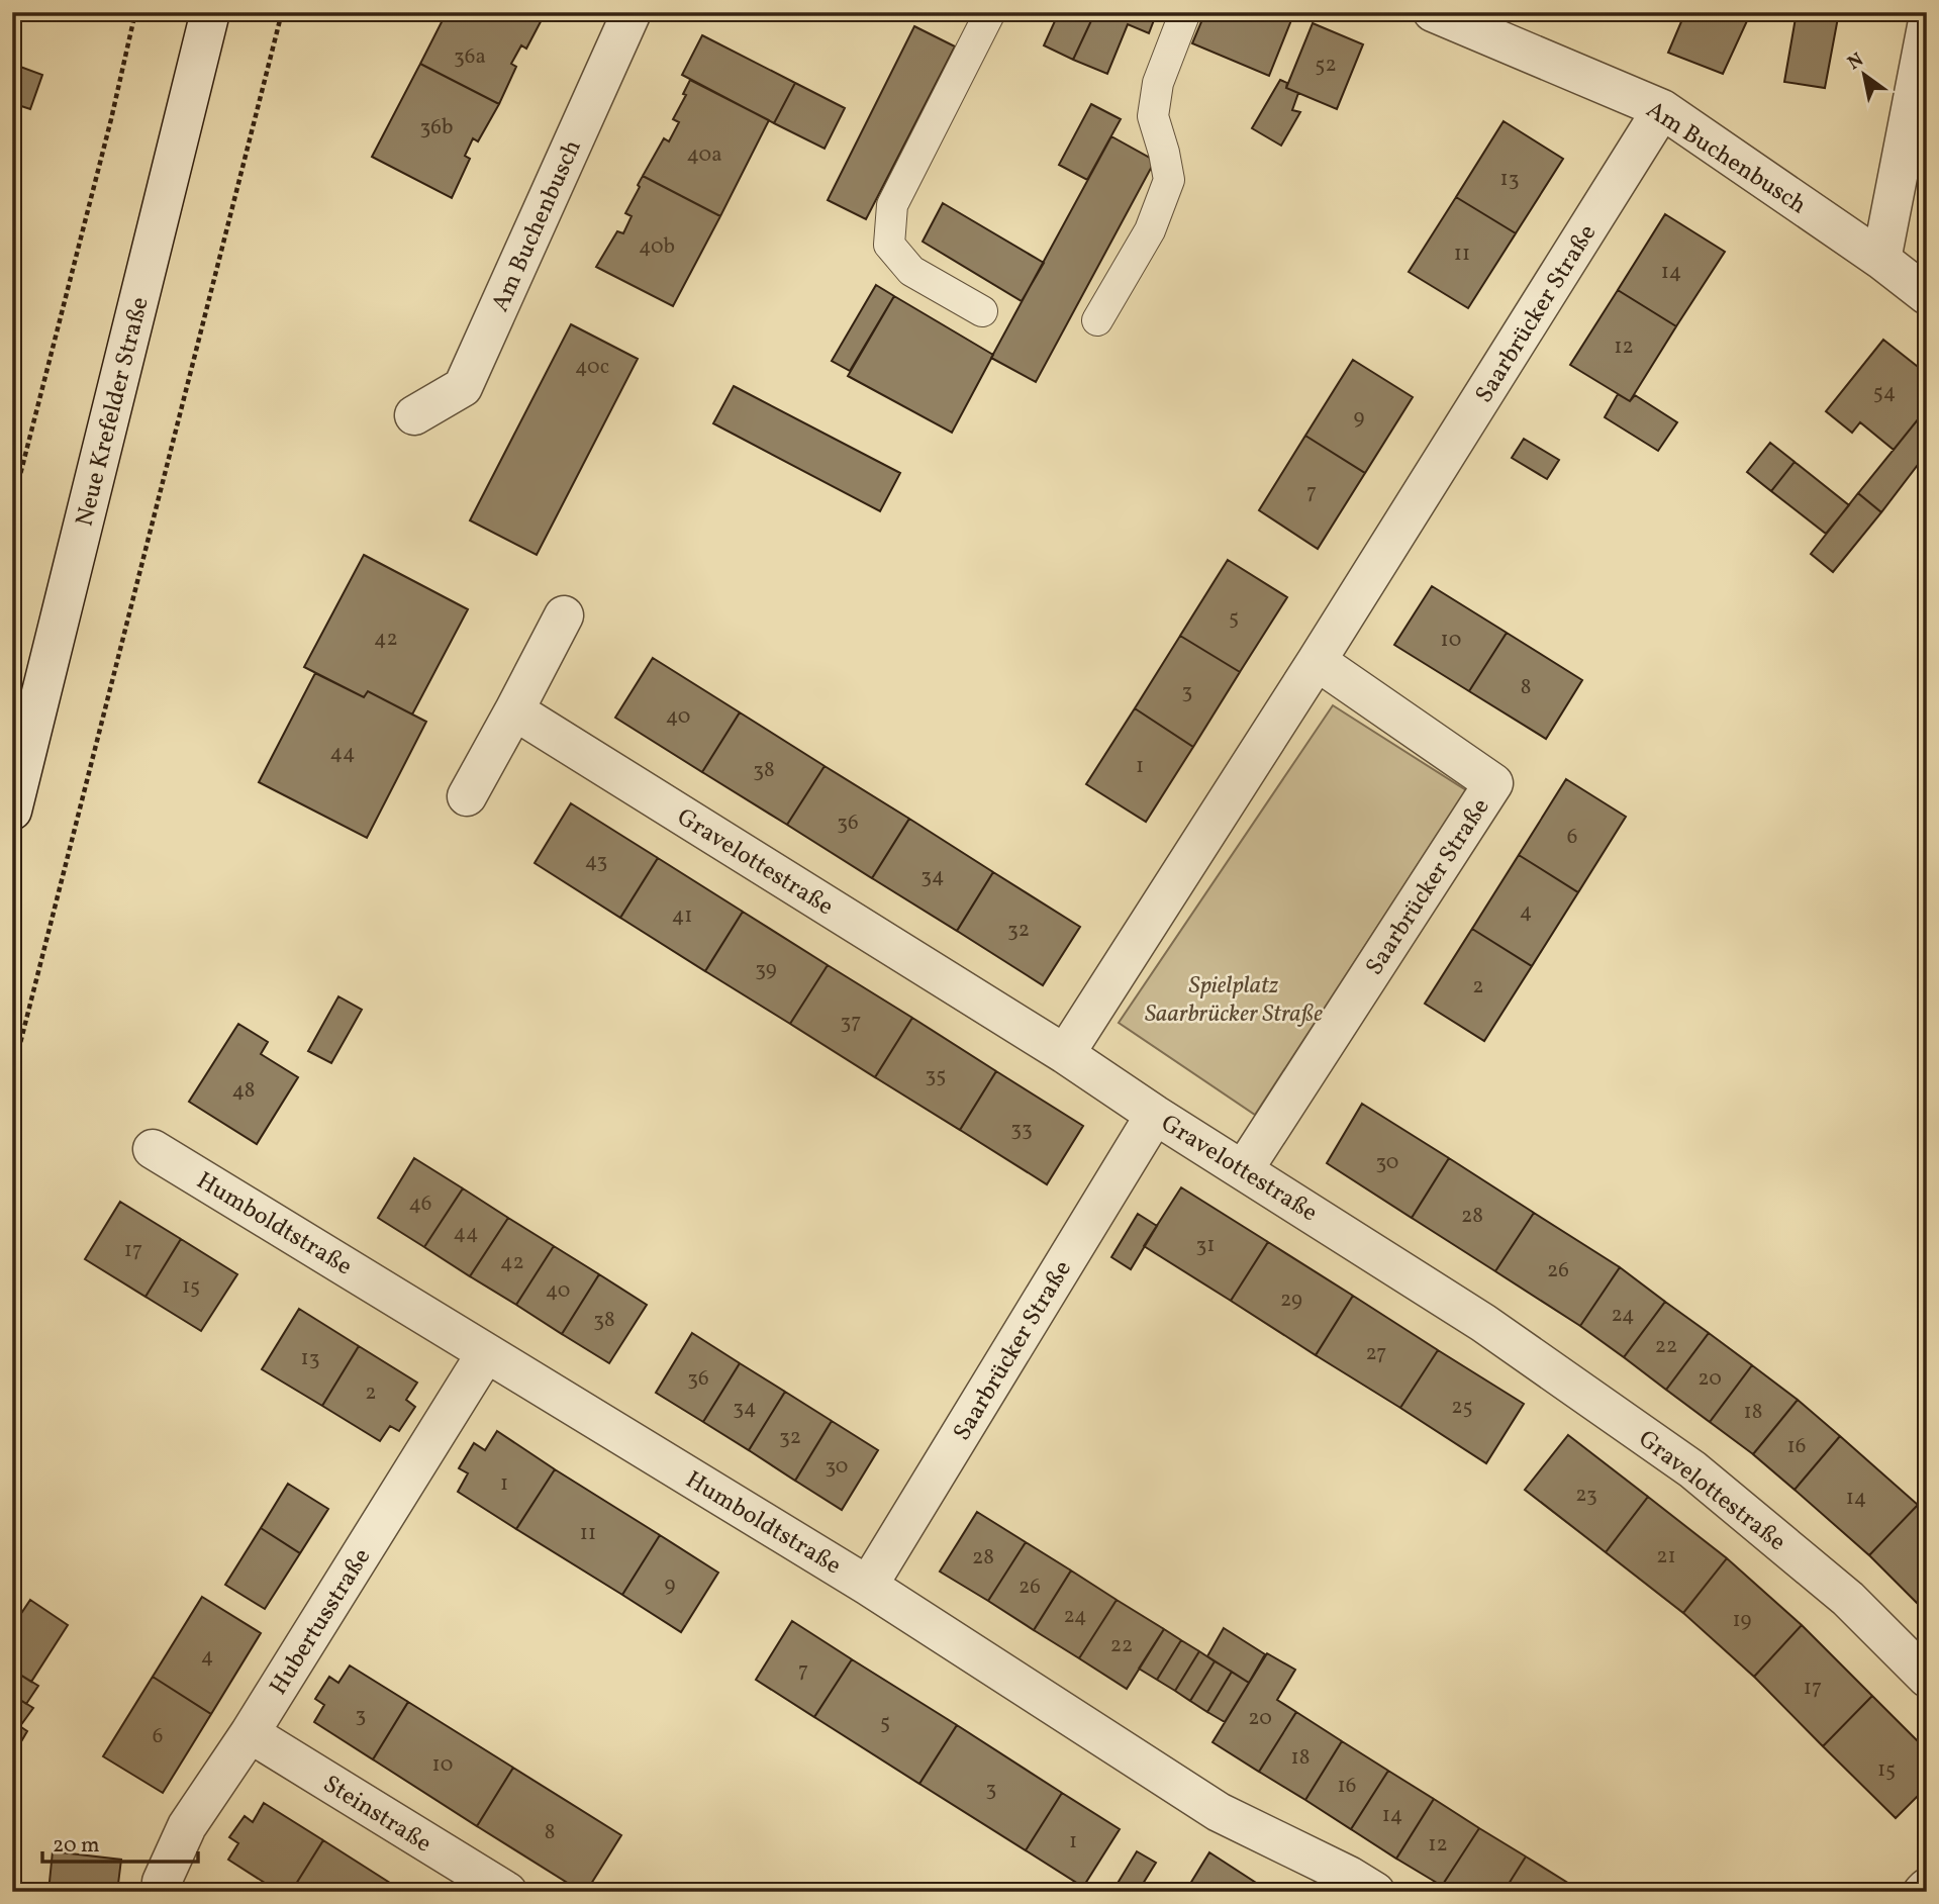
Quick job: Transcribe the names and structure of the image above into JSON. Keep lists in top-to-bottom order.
{
  "streets": {
    "street": [
      "Am Buchenbusch",
      "Saarbrücker Straße",
      "Neue Krefelder Straße",
      "Gravelottestraße",
      "Humboldtstraße",
      "Hubertusstraße",
      "Steinstraße"
    ]
  },
  "crossings": [
    ["Am Buchenbusch", "Saarbrücker Straße"],
    ["Saarbrücker Straße", "Gravelottestraße"],
    ["Saarbrücker Straße", "Humboldtstraße"],
    ["Humboldtstraße", "Hubertusstraße"],
    ["Hubertusstraße", "Steinstraße"]
  ],
  "parks": ["Spielplatz Saarbrücker Straße"],
  "house_numbers": [
    "36a",
    "52",
    "36b",
    "40a",
    "13",
    "40b",
    "11",
    "14",
    "12",
    "40c",
    "54",
    "9",
    "7",
    "5",
    "42",
    "10",
    "8",
    "3",
    "40",
    "44",
    "1",
    "38",
    "36",
    "6",
    "43",
    "34",
    "4",
    "41",
    "32",
    "39",
    "2",
    "37",
    "35",
    "48",
    "33",
    "30",
    "46",
    "28",
    "44",
    "31",
    "17",
    "42",
    "26",
    "15",
    "40",
    "29",
    "24",
    "38",
    "22",
    "27",
    "13",
    "36",
    "20",
    "2",
    "25",
    "34",
    "18",
    "32",
    "16",
    "30",
    "1",
    "23",
    "14",
    "11",
    "21",
    "28",
    "9",
    "26",
    "24",
    "19",
    "22",
    "4",
    "7",
    "17",
    "3",
    "20",
    "5",
    "6",
    "18",
    "10",
    "15",
    "16",
    "3",
    "14",
    "8",
    "1",
    "12"
  ],
  "scale_bar": "20 m",
  "north": "top left"
}
